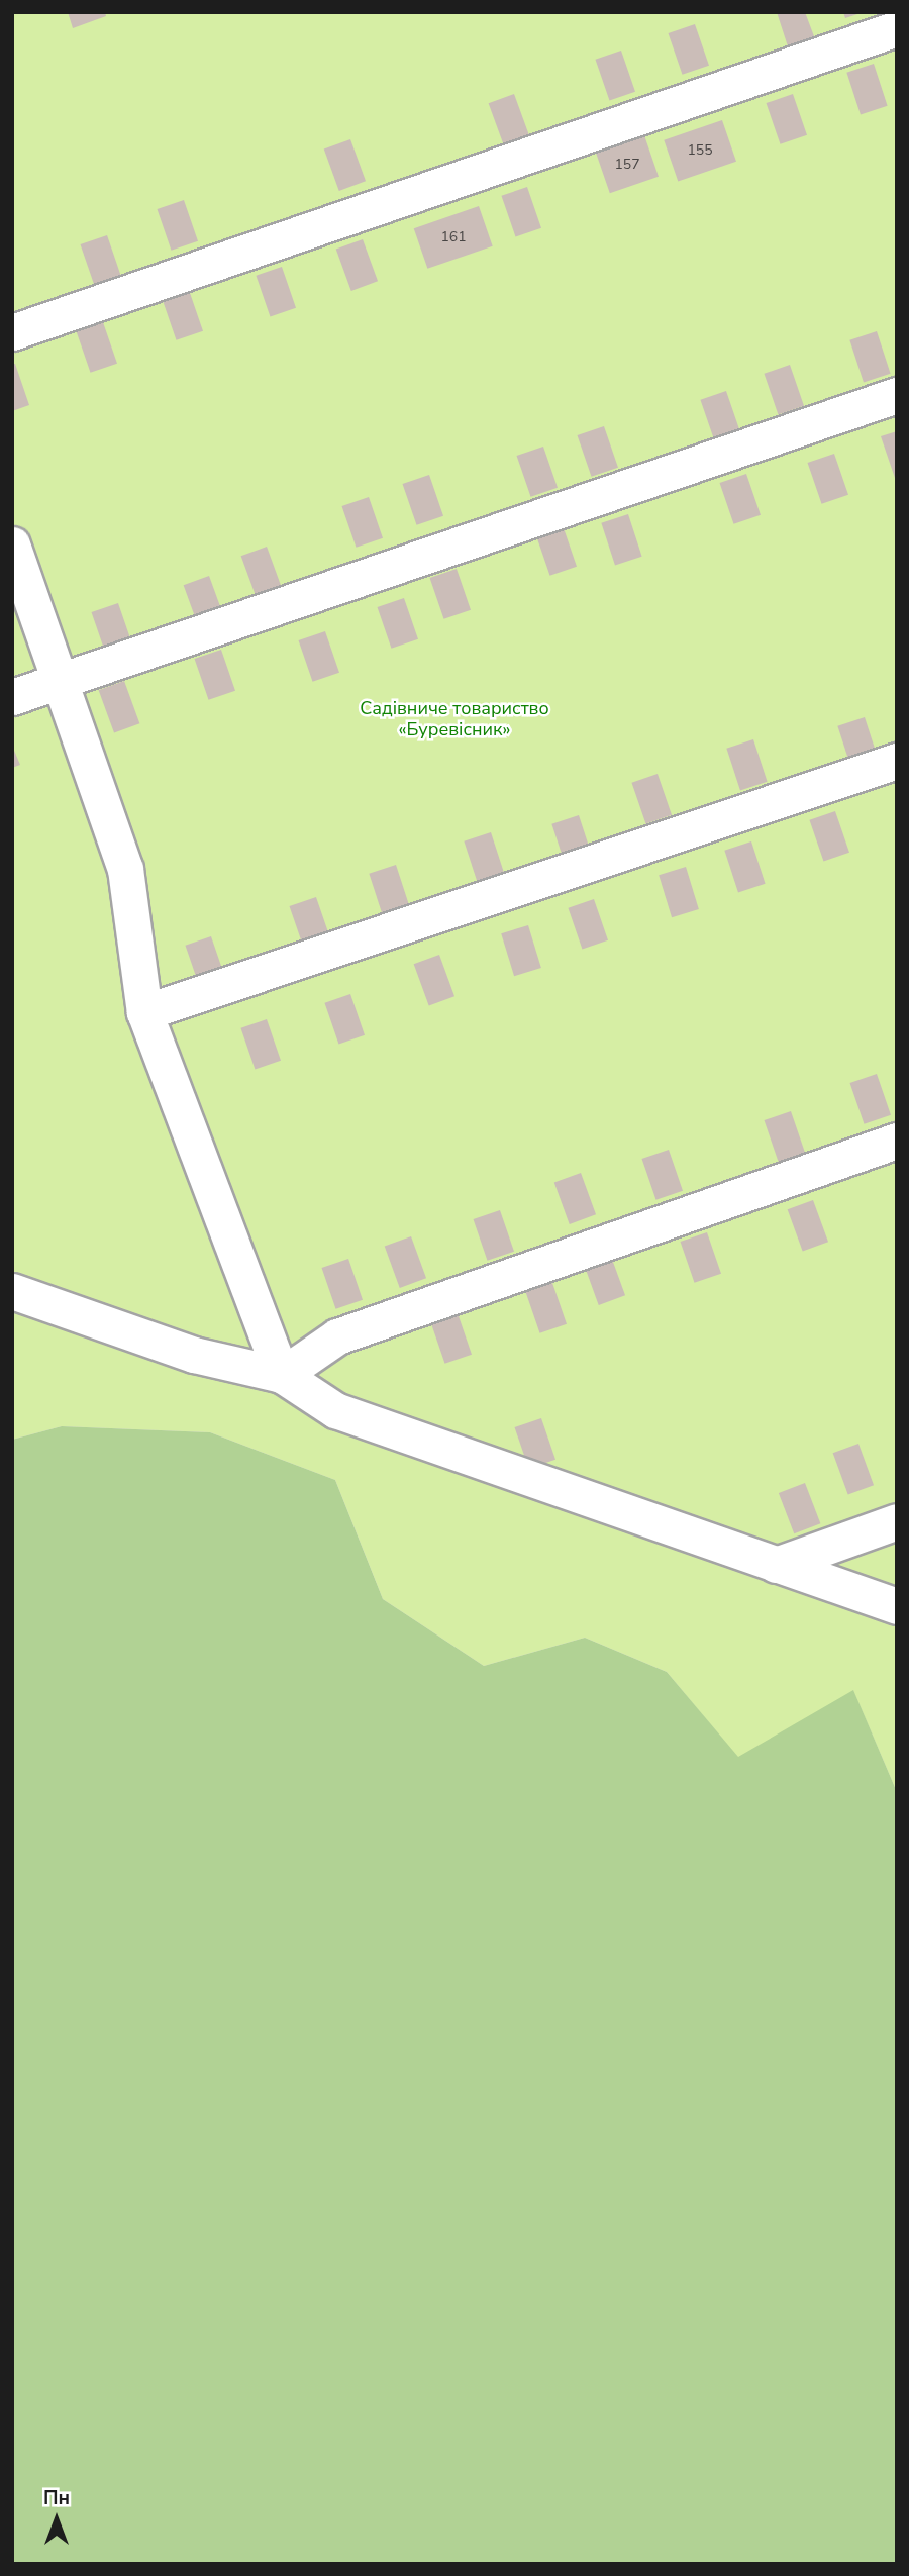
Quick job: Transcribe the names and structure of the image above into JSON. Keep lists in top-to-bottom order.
{
  "parks": ["Садівниче товариство «Буревісник»"],
  "house_numbers": ["155", "157", "161"],
  "north": "top"
}
